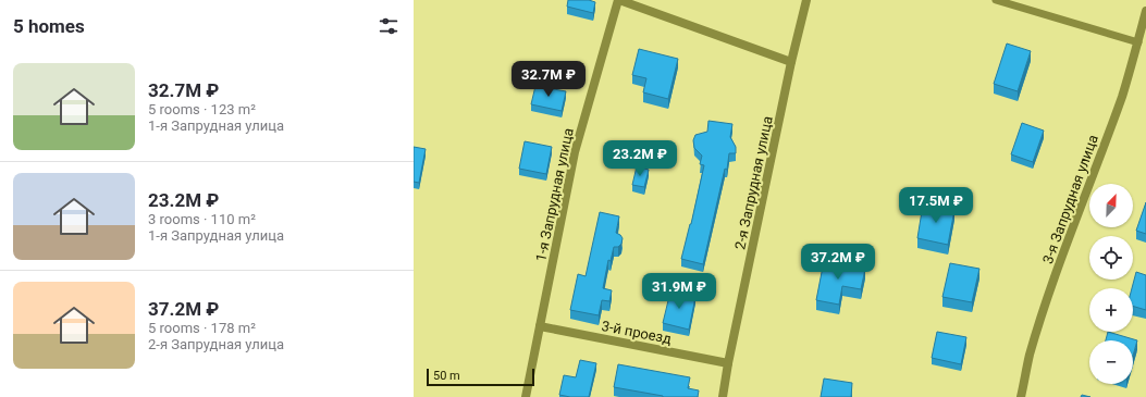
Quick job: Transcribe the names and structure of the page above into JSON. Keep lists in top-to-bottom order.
{
  "streets": {
    "street": [
      "2-я Запрудная улица",
      "1-я Запрудная улица",
      "3-я Запрудная улица",
      "3-й проезд"
    ]
  },
  "crossings": [
    ["2-я Запрудная улица", "3-й проезд"],
    ["1-я Запрудная улица", "3-й проезд"]
  ],
  "scale_bar": "50 m",
  "north": "top right",
  "page": {
    "heading": "5 homes",
    "list": [
      {
        "name": "32.7M ₽",
        "note": "5 rooms · 123 m² · 1-я Запрудная улица"
      },
      {
        "name": "23.2M ₽",
        "note": "3 rooms · 110 m² · 1-я Запрудная улица"
      },
      {
        "name": "37.2M ₽",
        "note": "5 rooms · 178 m² · 2-я Запрудная улица"
      }
    ],
    "price": [
      "32.7M ₽",
      "23.2M ₽",
      "17.5M ₽",
      "37.2M ₽",
      "31.9M ₽"
    ],
    "map_buttons": ["+", "−"],
    "scale": "50 m"
  }
}
